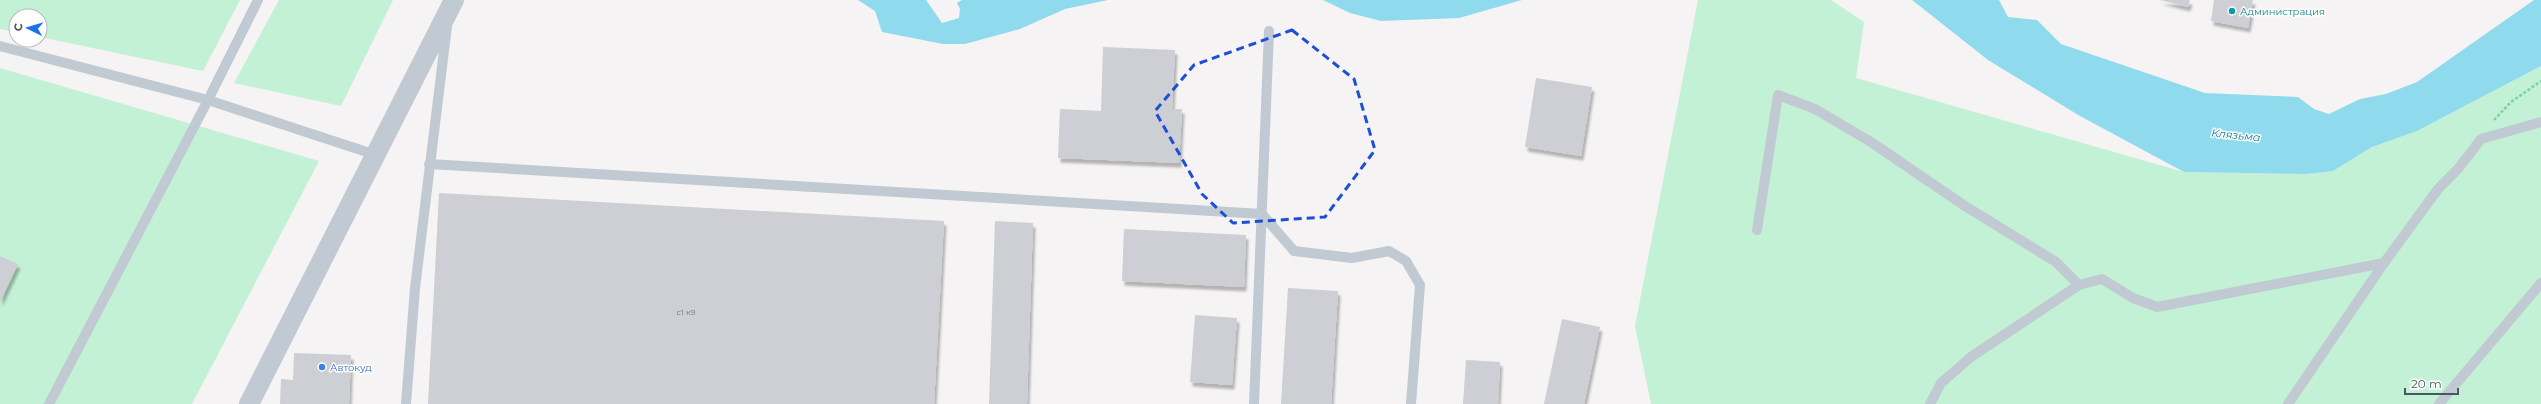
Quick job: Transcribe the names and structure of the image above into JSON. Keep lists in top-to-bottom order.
{
  "water": ["Клязьма"],
  "places": ["Администрация", "Автокуд"],
  "house_numbers": ["с1 к9"],
  "scale_bar": "20 m",
  "north": "left"
}
